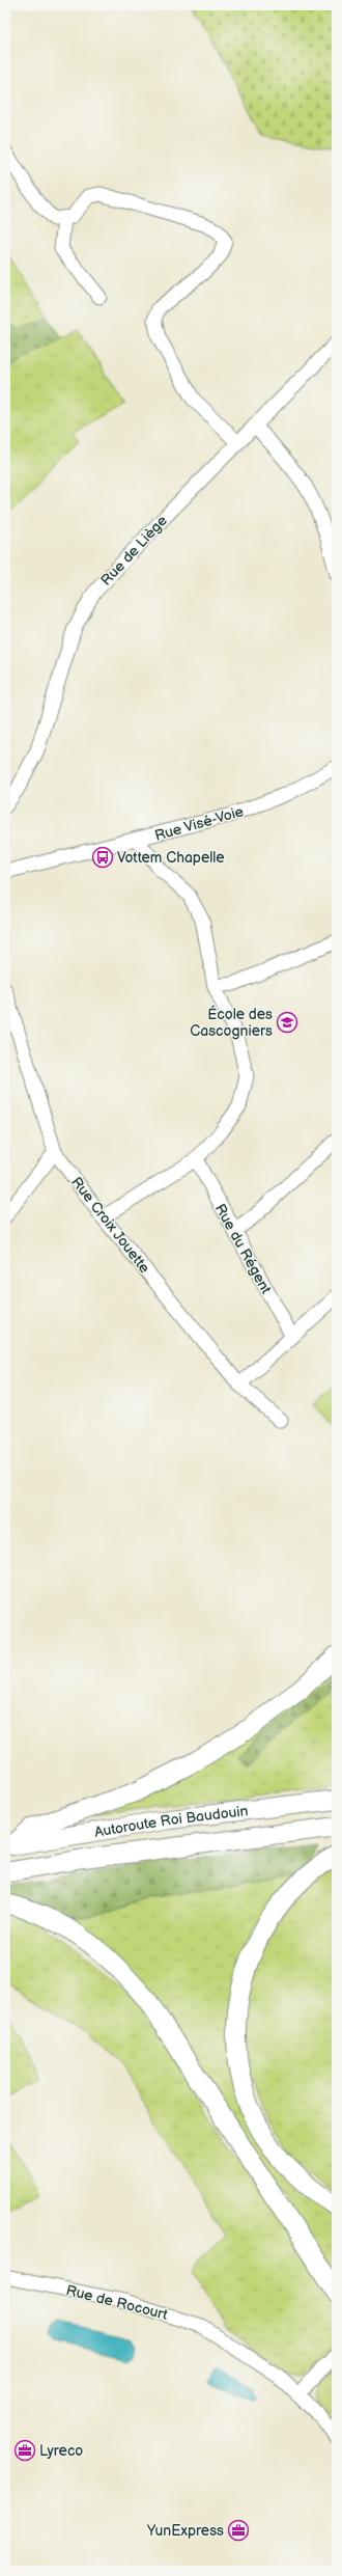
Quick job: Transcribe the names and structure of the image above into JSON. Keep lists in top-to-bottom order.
{
  "streets": {
    "highway": ["Autoroute Roi Baudouin"],
    "street": [
      "Rue de Liège",
      "Rue Visé-Voie",
      "Rue Croix Jouette",
      "Rue du Régent",
      "Rue de Rocourt"
    ]
  },
  "places": {
    "bus stop": ["Vottem Chapelle"],
    "school or university": ["École des Cascogniers"],
    "office": ["Lyreco", "YunExpress"]
  }
}
